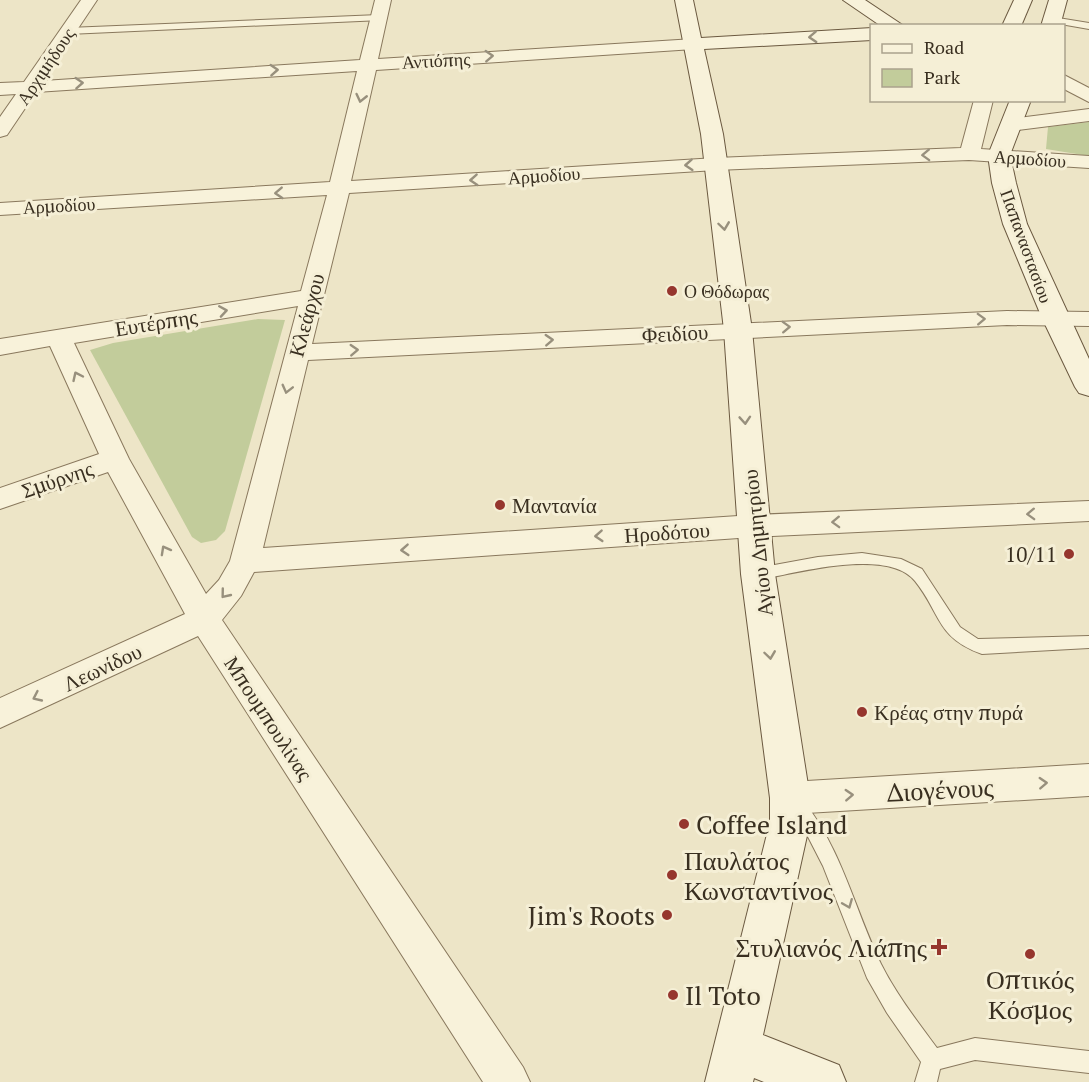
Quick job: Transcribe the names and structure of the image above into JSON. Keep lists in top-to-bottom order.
{
  "streets": {
    "main road": ["Αντιόπης", "Παπαναστασίου", "Αγίου Δημητρίου"],
    "street": [
      "Αρχιμήδους",
      "Αρμοδίου",
      "Κλεάρχου",
      "Ευτέρπης",
      "Φειδίου",
      "Σμύρνης",
      "Ηροδότου",
      "Λεωνίδου",
      "Μπουμπουλίνας",
      "Διογένους"
    ]
  },
  "crossings": [
    ["Αντιόπης", "Αρχιμήδους"],
    ["Αντιόπης", "Κλεάρχου"],
    ["Αντιόπης", "Αγίου Δημητρίου"],
    ["Αρμοδίου", "Παπαναστασίου"],
    ["Αρμοδίου", "Κλεάρχου"],
    ["Αρμοδίου", "Αγίου Δημητρίου"],
    ["Παπαναστασίου", "Φειδίου"],
    ["Κλεάρχου", "Ευτέρπης"],
    ["Κλεάρχου", "Φειδίου"],
    ["Κλεάρχου", "Ηροδότου"],
    ["Κλεάρχου", "Λεωνίδου"],
    ["Κλεάρχου", "Μπουμπουλίνας"],
    ["Ευτέρπης", "Μπουμπουλίνας"],
    ["Φειδίου", "Αγίου Δημητρίου"],
    ["Σμύρνης", "Μπουμπουλίνας"],
    ["Ηροδότου", "Αγίου Δημητρίου"],
    ["Αγίου Δημητρίου", "Διογένους"],
    ["Λεωνίδου", "Μπουμπουλίνας"]
  ],
  "one_way": [
    "Αρμοδίου",
    "Κλεάρχου",
    "Ευτέρπης",
    "Φειδίου",
    "Ηροδότου",
    "Αγίου Δημητρίου",
    "Λεωνίδου",
    "Μπουμπουλίνας",
    "Διογένους"
  ],
  "places": {
    "other": [
      "Ο Θόδωρας",
      "Μαντανία",
      "10/11",
      "Κρέας στην πυρά",
      "Coffee Island",
      "Παυλάτος Κωνσταντίνος",
      "Jim's Roots",
      "Οπτικός Κόσμος",
      "Il Toto"
    ],
    "health": ["Στυλιανός Λιάπης"]
  },
  "legend": ["Road", "Park"]
}
